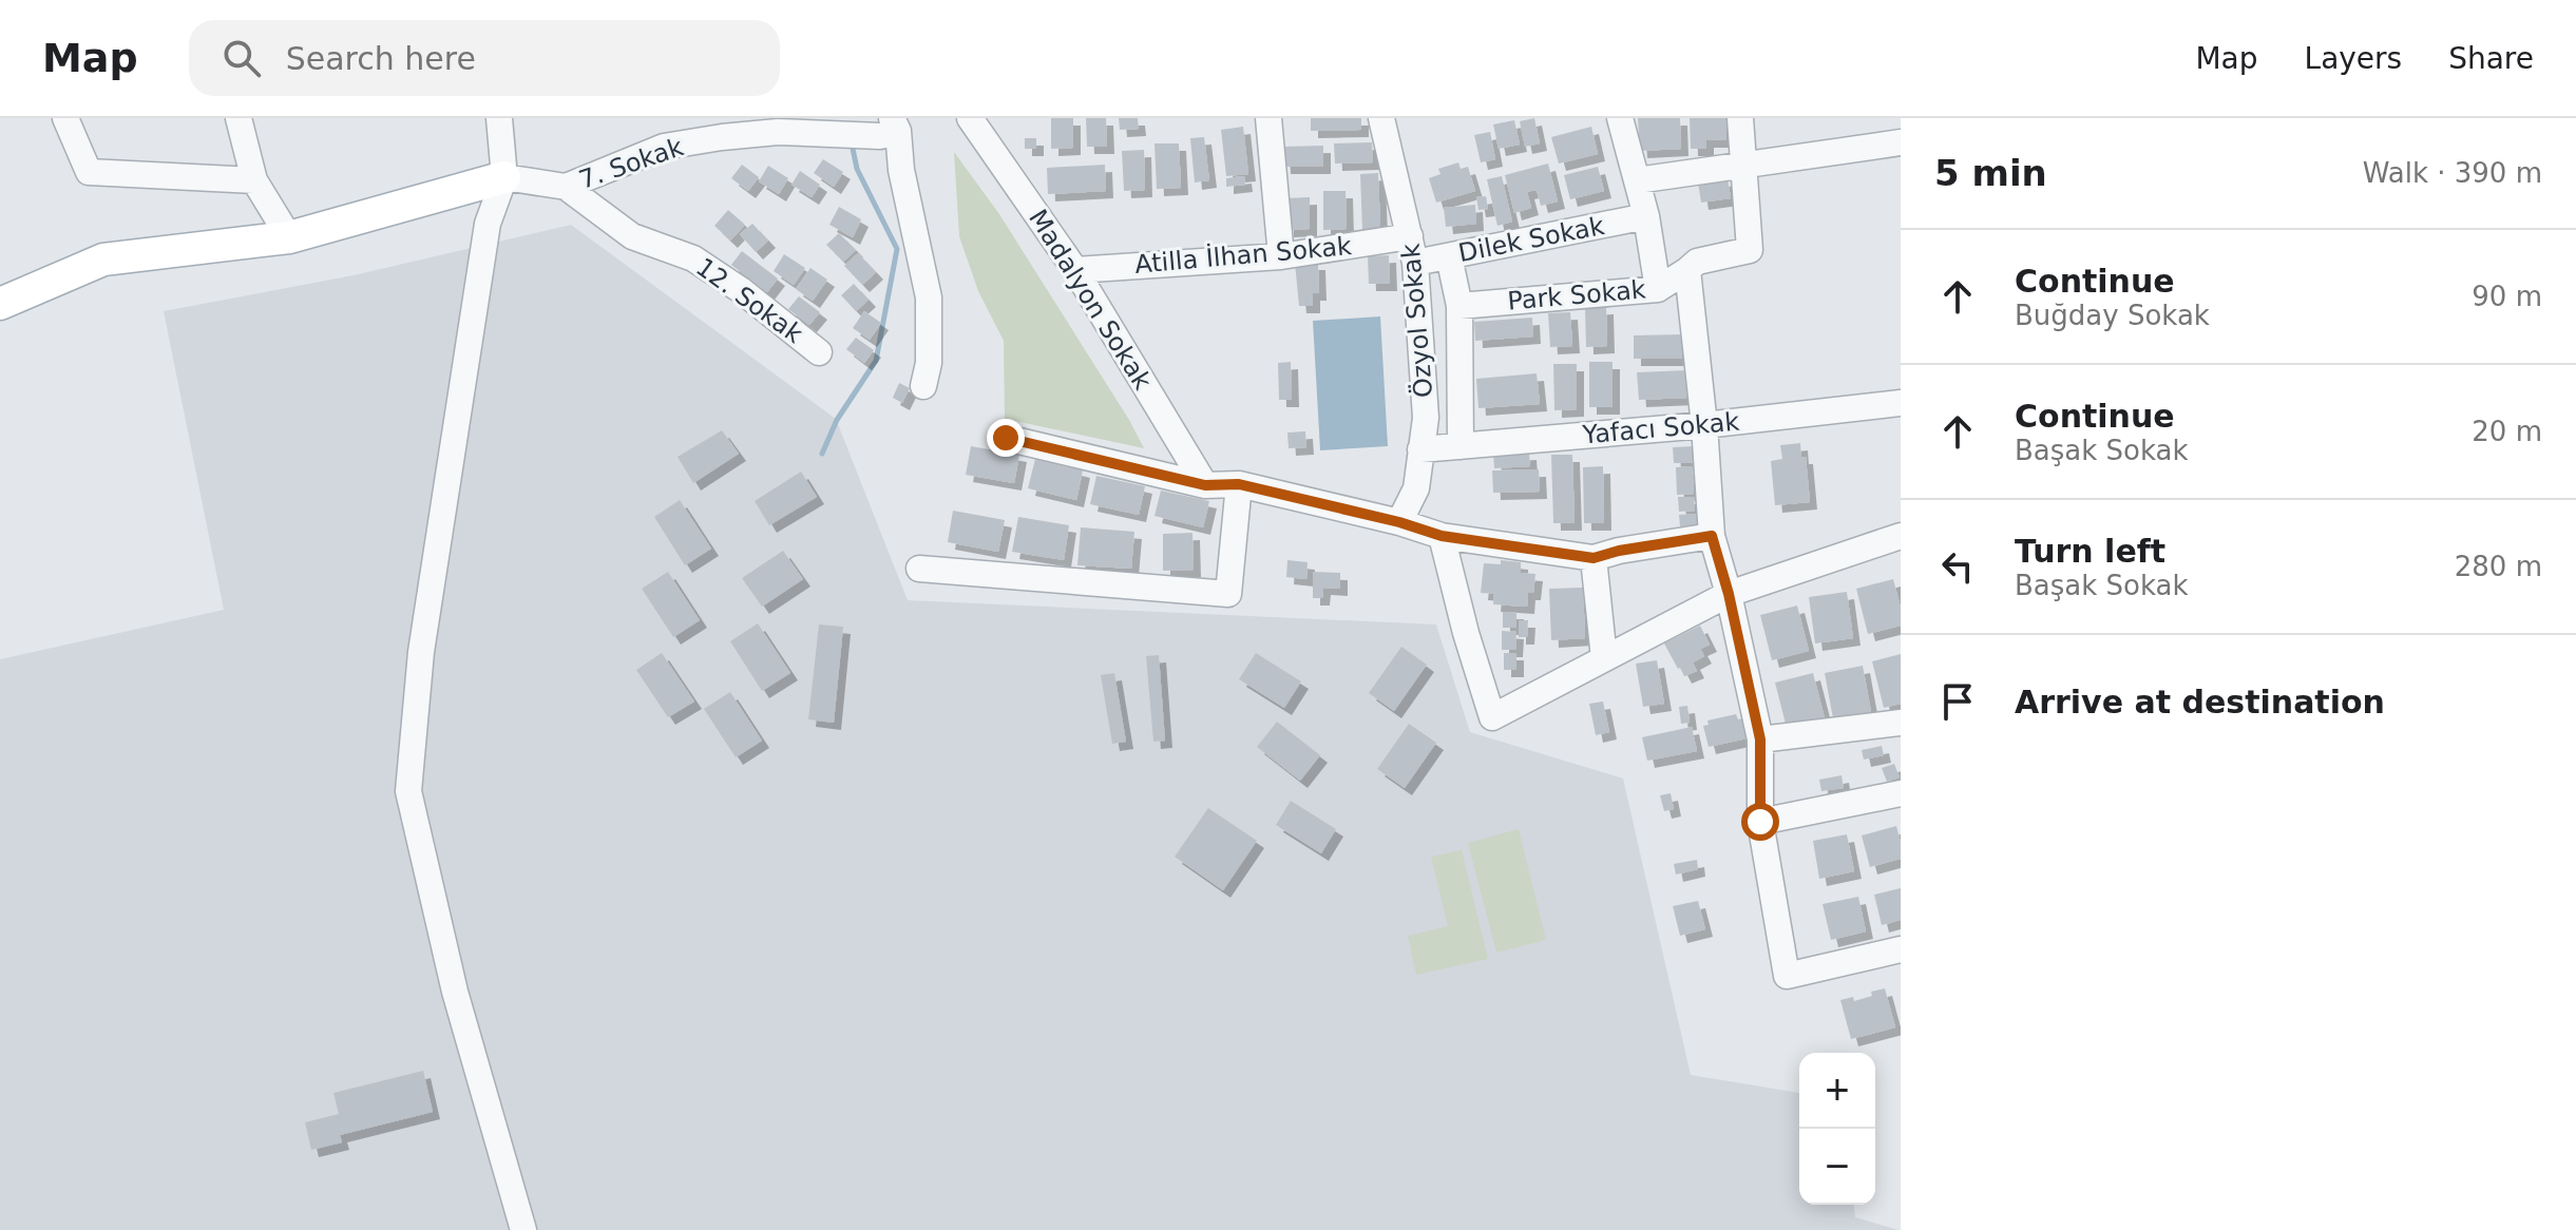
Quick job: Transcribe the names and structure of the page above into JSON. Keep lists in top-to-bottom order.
{
  "streets": {
    "street": [
      "7. Sokak",
      "Dilek Sokak",
      "Atilla İlhan Sokak",
      "Park Sokak",
      "Madalyon Sokak",
      "12. Sokak",
      "Özyol Sokak",
      "Yafacı Sokak"
    ]
  },
  "crossings": [
    ["7. Sokak", "12. Sokak"],
    ["Dilek Sokak", "Özyol Sokak"],
    ["Atilla İlhan Sokak", "Madalyon Sokak"],
    ["Atilla İlhan Sokak", "Özyol Sokak"],
    ["Özyol Sokak", "Yafacı Sokak"]
  ],
  "page": {
    "header": "Map",
    "search": "Search here",
    "nav": ["Map", "Layers", "Share"],
    "heading": ["5 min", "Walk · 390 m"],
    "list": [
      ["Continue", "Buğday Sokak", "90 m"],
      ["Continue", "Başak Sokak", "20 m"],
      ["Turn left", "Başak Sokak", "280 m"],
      "Arrive at destination"
    ],
    "map_buttons": ["+", "−"]
  }
}
